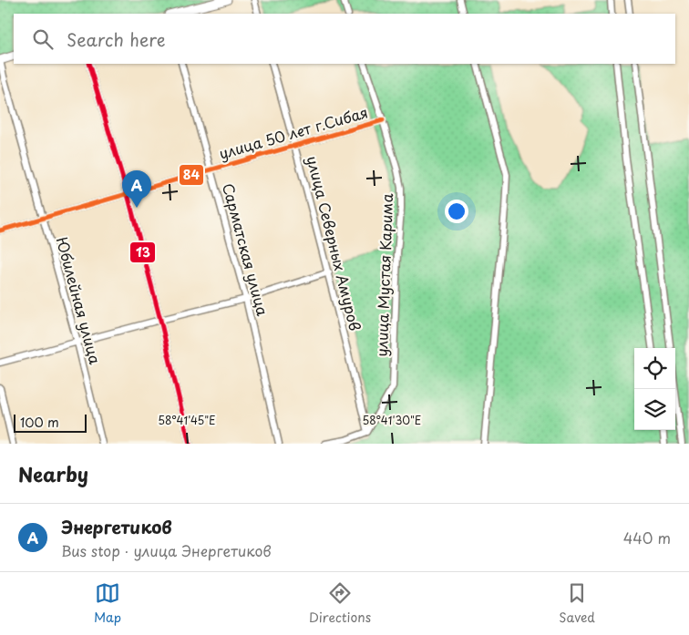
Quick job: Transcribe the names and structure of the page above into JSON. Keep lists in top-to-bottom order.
{
  "streets": {
    "street": [
      "улица 50 лет г.Сибая",
      "улица Северных Амуров",
      "Сарматская улица",
      "улица Мустая Карима",
      "Юбилейная улица"
    ]
  },
  "crossings": [
    ["улица 50 лет г.Сибая", "улица Северных Амуров"],
    ["улица 50 лет г.Сибая", "Сарматская улица"],
    ["улица 50 лет г.Сибая", "улица Мустая Карима"],
    ["улица 50 лет г.Сибая", "Юбилейная улица"],
    ["улица Северных Амуров", "улица Мустая Карима"]
  ],
  "lines": ["transit line 13", "transit line 84"],
  "scale_bar": "100 m",
  "page": {
    "search": "Search here",
    "pins": "A",
    "scale": "100 m",
    "heading": "Nearby",
    "list": [
      {
        "mark": "A",
        "name": "Энергетиков",
        "note": "Bus stop · улица Энергетиков",
        "value": "440 m"
      }
    ],
    "nav": ["Map", "Directions", "Saved"]
  },
  "coordinates": ["58°41'45\"E", "58°41'30\"E"]
}
